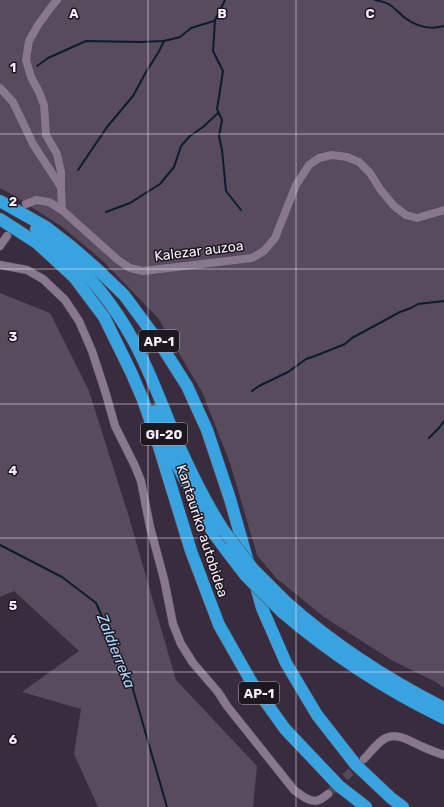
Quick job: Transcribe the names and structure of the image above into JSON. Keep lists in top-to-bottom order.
{
  "streets": {
    "highway": ["AP-1", "GI-20", "Kantauriko autobidea"],
    "street": ["Kalezar auzoa"]
  },
  "crossings": [
    ["AP-1", "GI-20"],
    ["GI-20", "Kantauriko autobidea"]
  ],
  "water": ["Zaldierreka"],
  "grid": {
    "columns": ["A", "B", "C"],
    "rows": [
      "1",
      "2",
      "3",
      "4",
      "5",
      "6"
    ]
  }
}
